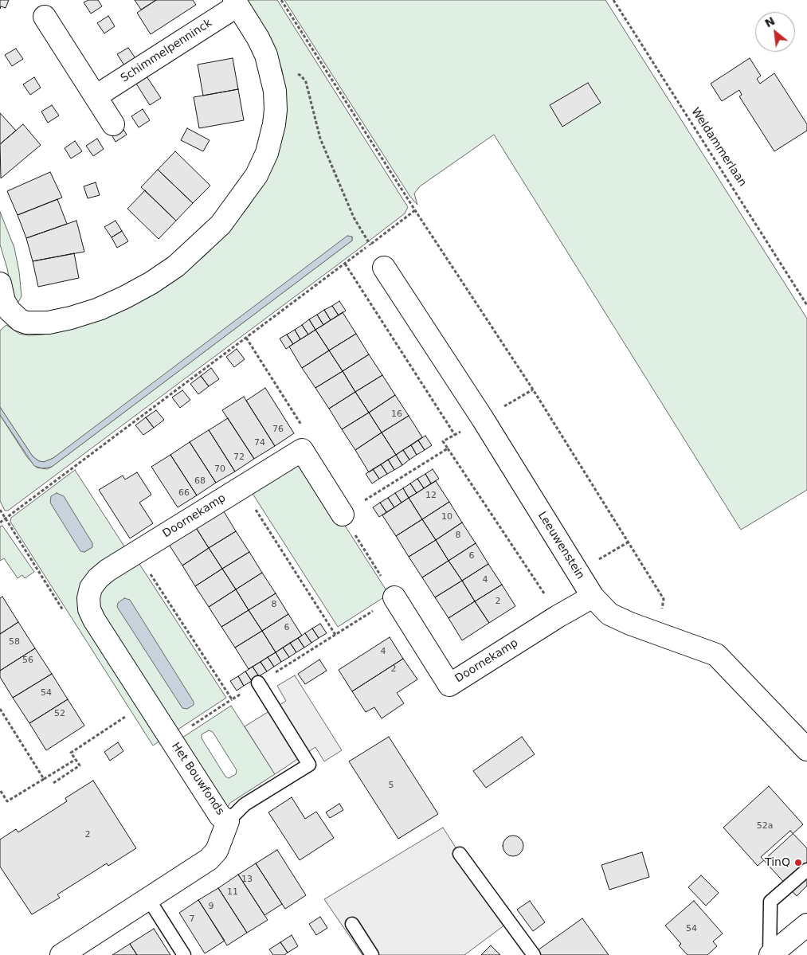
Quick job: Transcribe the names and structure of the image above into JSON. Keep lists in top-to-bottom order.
{
  "streets": {
    "street": [
      "Schimmelpenninck",
      "Doornekamp",
      "Leeuwenstein",
      "Het Bouwfonds"
    ],
    "path": ["Weldammerlaan"]
  },
  "crossings": [
    ["Doornekamp", "Leeuwenstein"],
    ["Doornekamp", "Het Bouwfonds"]
  ],
  "places": ["TinQ"],
  "house_numbers": [
    "16",
    "76",
    "74",
    "72",
    "70",
    "68",
    "66",
    "12",
    "10",
    "8",
    "6",
    "4",
    "2",
    "8",
    "6",
    "58",
    "4",
    "56",
    "2",
    "54",
    "52",
    "5",
    "52a",
    "2",
    "13",
    "11",
    "9",
    "7",
    "54"
  ],
  "north": "top left"
}
